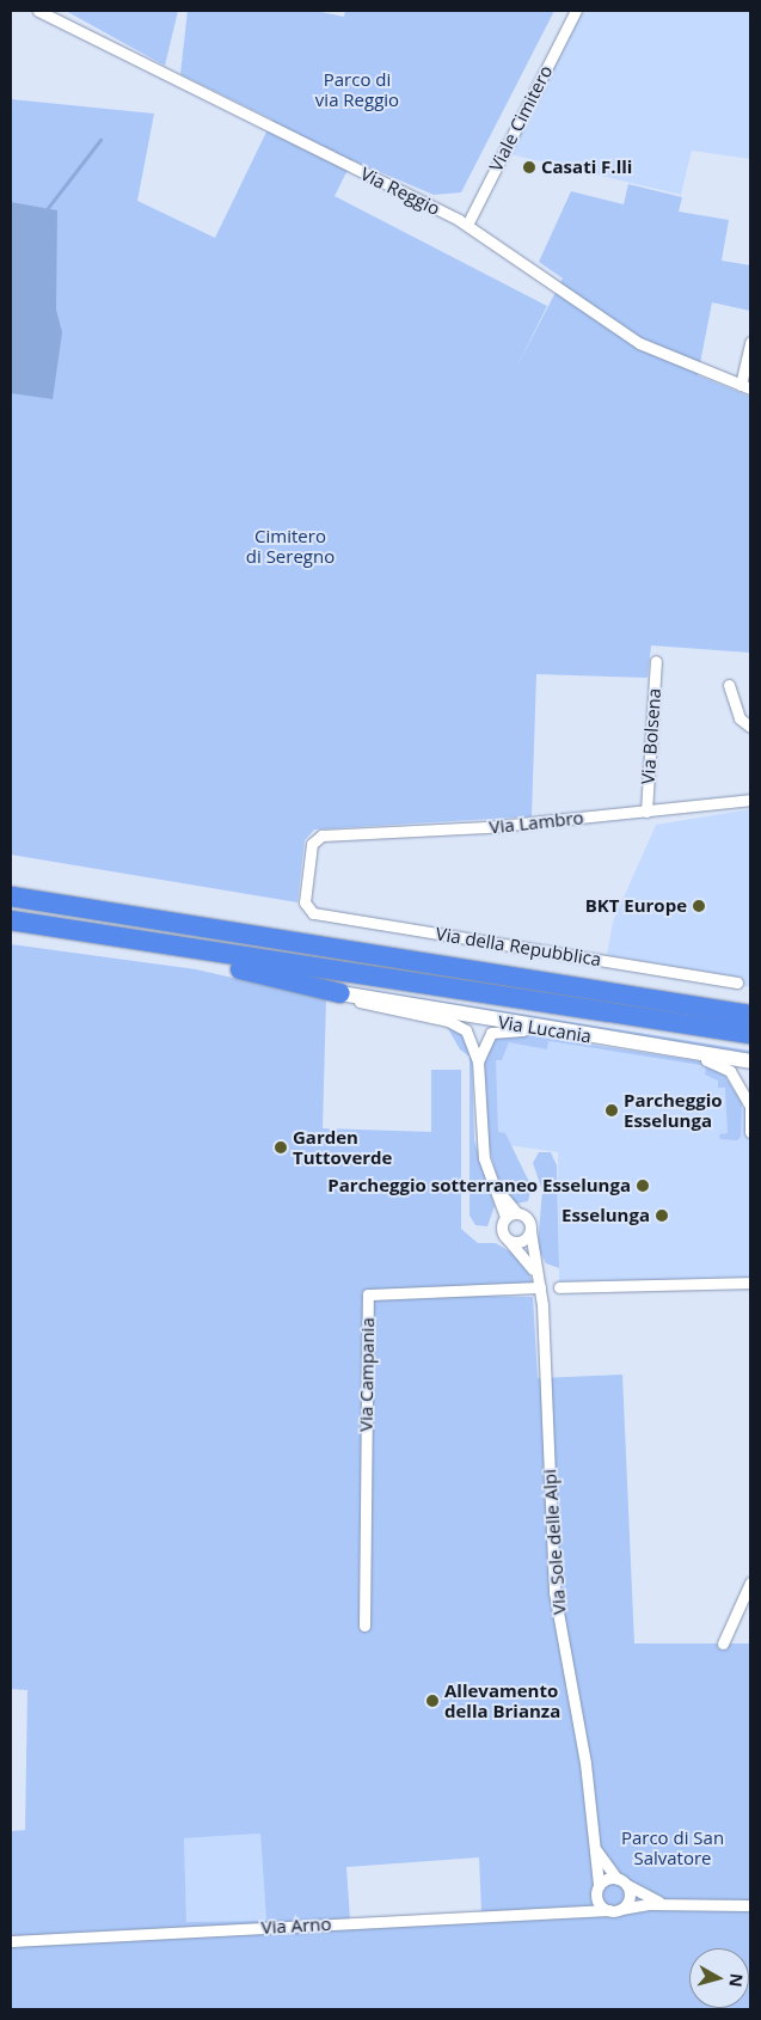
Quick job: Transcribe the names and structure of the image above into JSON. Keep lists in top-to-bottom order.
{
  "streets": {
    "street": [
      "Viale Cimitero",
      "Via Reggio",
      "Via Bolsena",
      "Via Lambro",
      "Via della Repubblica",
      "Via Lucania",
      "Via Campania",
      "Via Sole delle Alpi",
      "Via Arno"
    ]
  },
  "crossings": [
    ["Viale Cimitero", "Via Reggio"],
    ["Via Bolsena", "Via Lambro"],
    ["Via Lambro", "Via della Repubblica"],
    ["Via Campania", "Via Sole delle Alpi"]
  ],
  "parks": ["Parco di via Reggio", "Cimitero di Seregno", "Parco di San Salvatore"],
  "places": [
    "Casati F.lli",
    "BKT Europe",
    "Parcheggio Esselunga",
    "Garden Tuttoverde",
    "Parcheggio sotterraneo Esselunga",
    "Esselunga",
    "Allevamento della Brianza"
  ],
  "north": "right"
}
